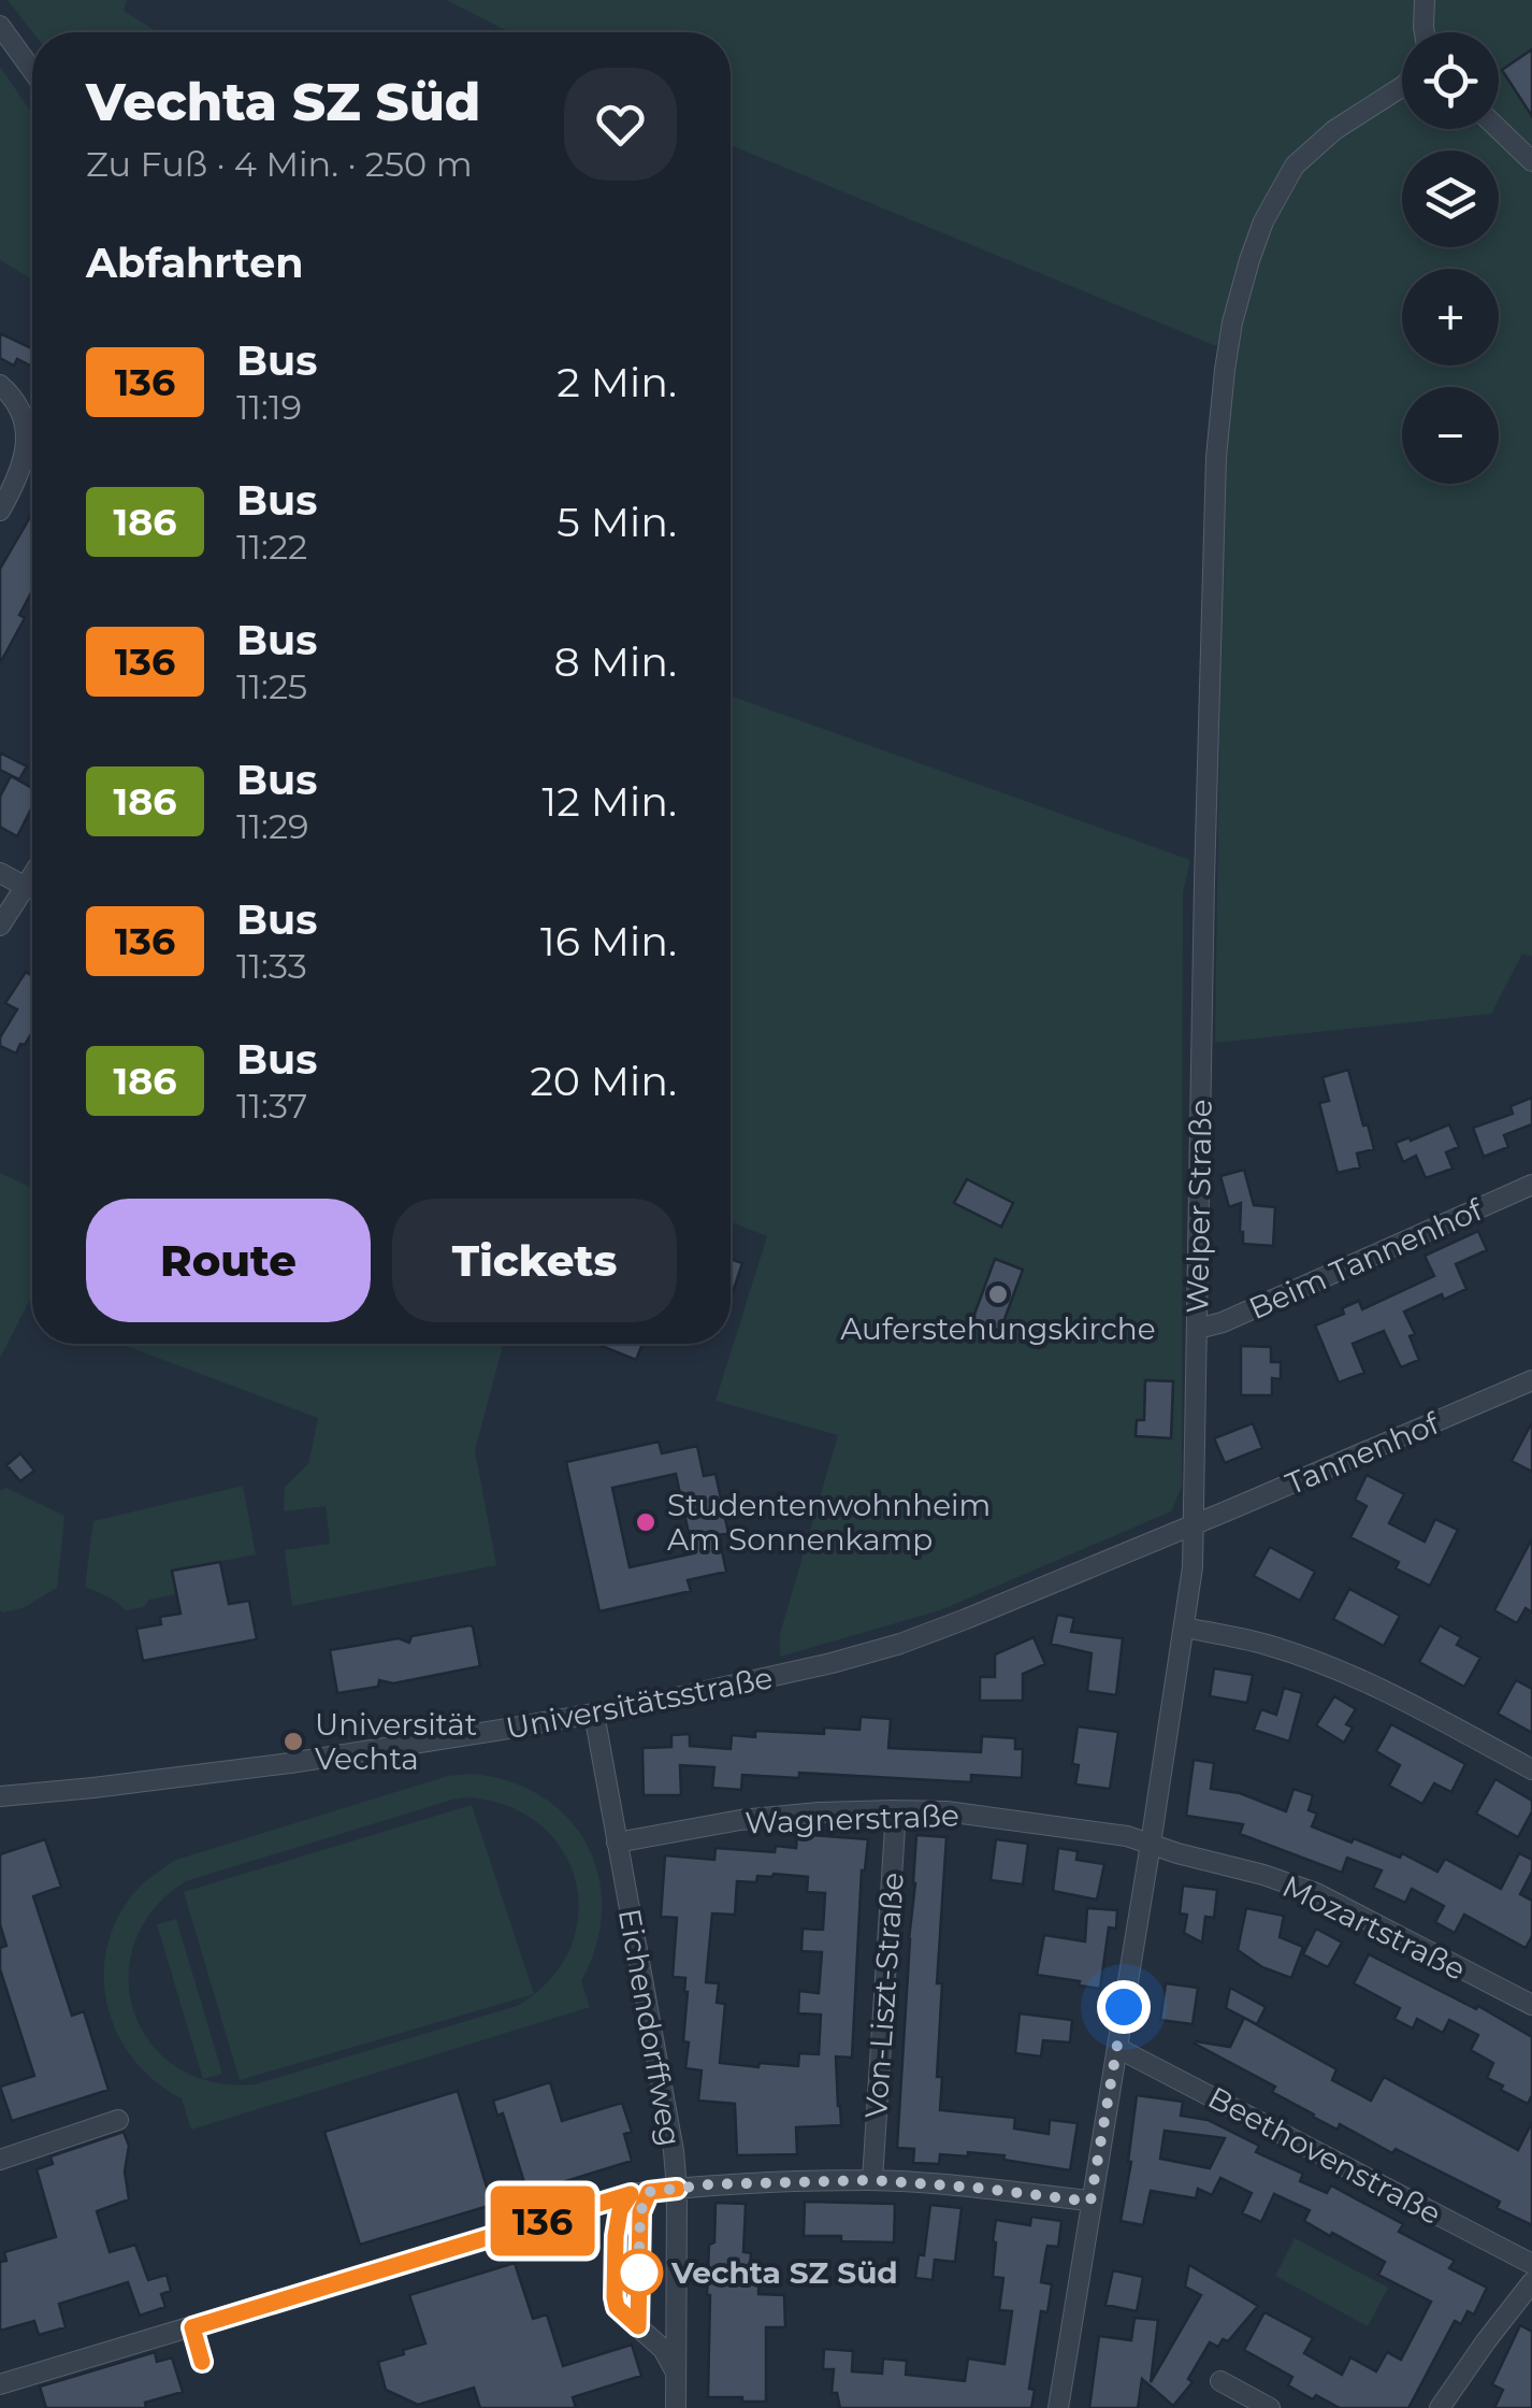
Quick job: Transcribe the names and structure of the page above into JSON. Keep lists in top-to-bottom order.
{
  "streets": {
    "street": [
      "Welper Straße",
      "Beim Tannenhof",
      "Tannenhof",
      "Universitätsstraße",
      "Wagnerstraße",
      "Mozartstraße",
      "Von-Liszt-Straße",
      "Eichendorffweg",
      "Beethovenstraße"
    ]
  },
  "crossings": [
    ["Welper Straße", "Beim Tannenhof"],
    ["Welper Straße", "Tannenhof"],
    ["Welper Straße", "Universitätsstraße"],
    ["Welper Straße", "Wagnerstraße"],
    ["Welper Straße", "Mozartstraße"],
    ["Welper Straße", "Beethovenstraße"],
    ["Tannenhof", "Universitätsstraße"],
    ["Universitätsstraße", "Eichendorffweg"],
    ["Wagnerstraße", "Mozartstraße"],
    ["Wagnerstraße", "Von-Liszt-Straße"],
    ["Wagnerstraße", "Eichendorffweg"]
  ],
  "places": [
    "Auferstehungskirche",
    "Studentenwohnheim Am Sonnenkamp",
    "Universität Vechta",
    "Vechta SZ Süd"
  ],
  "lines": ["bus line 136"],
  "page": {
    "on_map": "136",
    "map_buttons": ["+", "−"],
    "heading": [
      ["Vechta SZ Süd", "Zu Fuß · 4 Min. · 250 m"],
      "Abfahrten"
    ],
    "list": [
      {
        "mark": "136",
        "name": "Bus",
        "note": "11:19",
        "value": "2 Min."
      },
      {
        "mark": "186",
        "name": "Bus",
        "note": "11:22",
        "value": "5 Min."
      },
      {
        "mark": "136",
        "name": "Bus",
        "note": "11:25",
        "value": "8 Min."
      },
      {
        "mark": "186",
        "name": "Bus",
        "note": "11:29",
        "value": "12 Min."
      },
      {
        "mark": "136",
        "name": "Bus",
        "note": "11:33",
        "value": "16 Min."
      },
      {
        "mark": "186",
        "name": "Bus",
        "note": "11:37",
        "value": "20 Min."
      }
    ],
    "buttons": ["Route", "Tickets"]
  }
}
